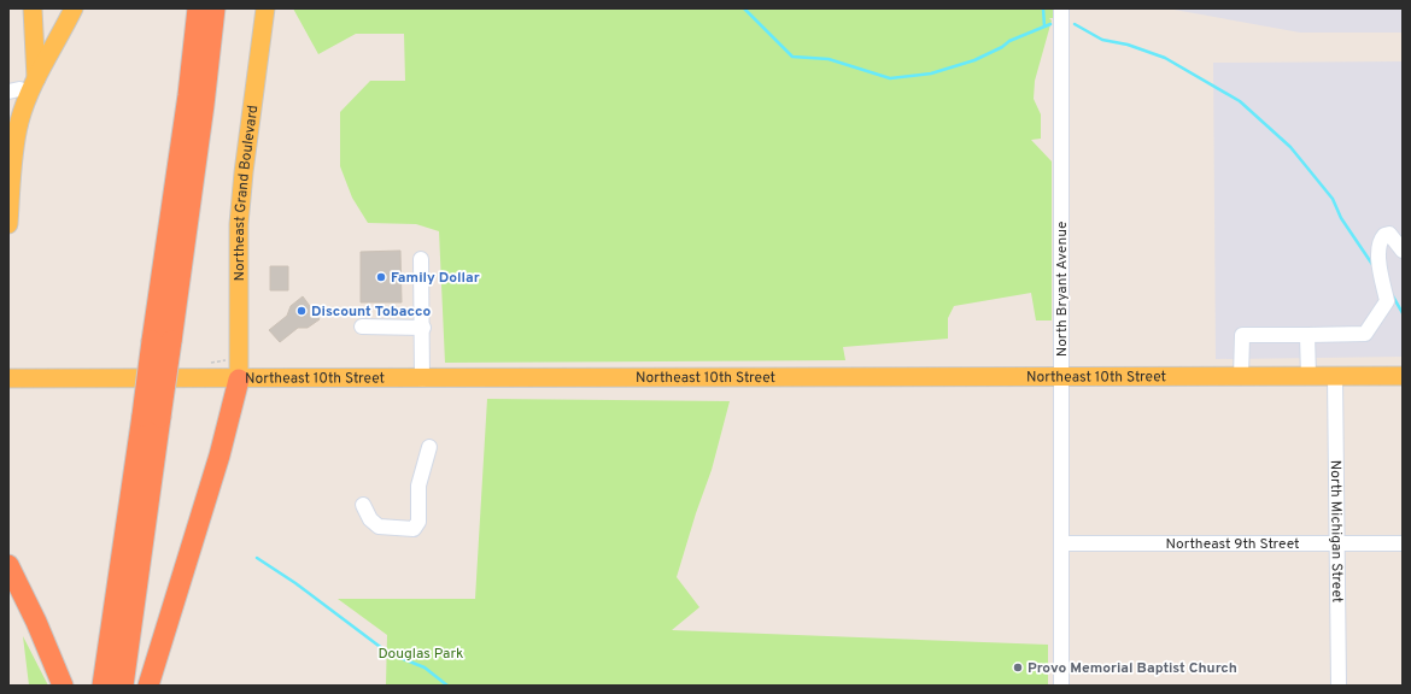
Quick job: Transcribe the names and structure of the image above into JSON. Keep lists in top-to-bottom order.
{
  "streets": {
    "main road": ["Northeast Grand Boulevard", "Northeast 10th Street"],
    "street": ["North Bryant Avenue", "North Michigan Street", "Northeast 9th Street"]
  },
  "crossings": [
    ["Northeast Grand Boulevard", "Northeast 10th Street"],
    ["North Bryant Avenue", "Northeast 10th Street"],
    ["North Bryant Avenue", "Northeast 9th Street"],
    ["Northeast 10th Street", "North Michigan Street"],
    ["North Michigan Street", "Northeast 9th Street"]
  ],
  "parks": ["Douglas Park"],
  "places": ["Family Dollar", "Discount Tobacco", "Provo Memorial Baptist Church"]
}
